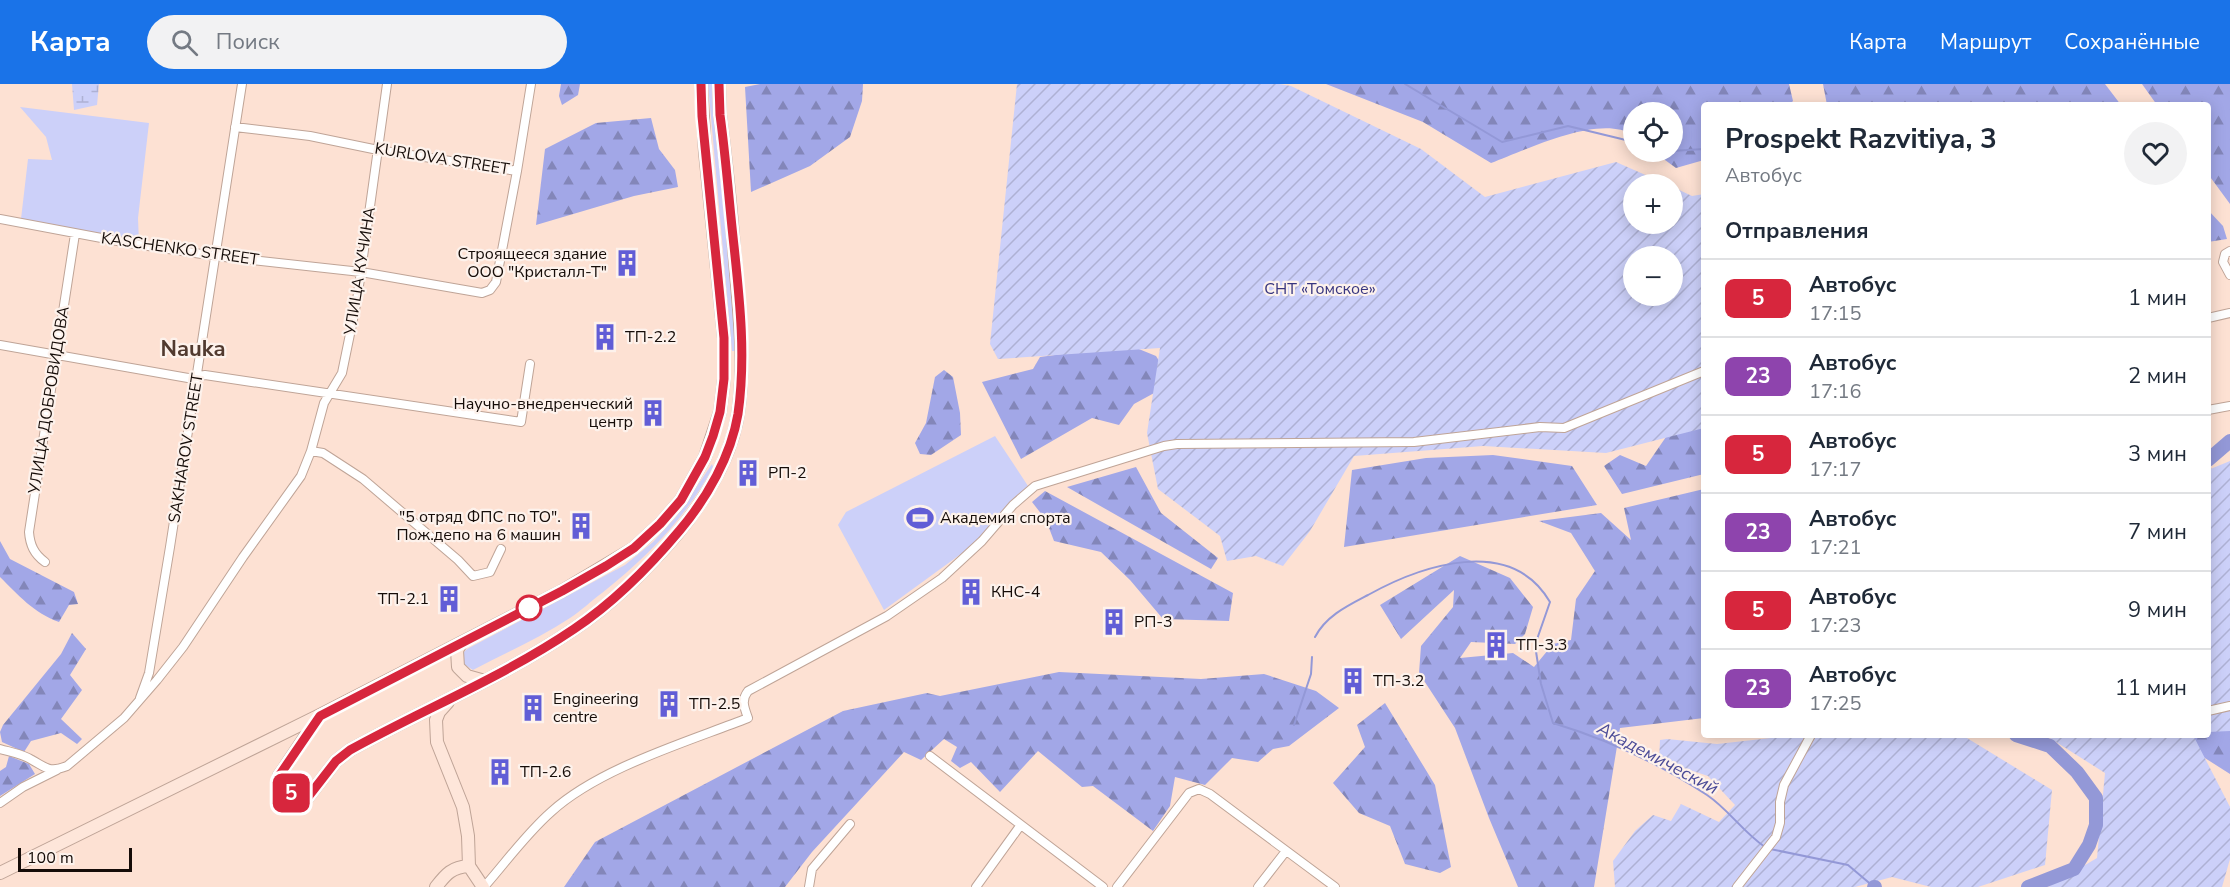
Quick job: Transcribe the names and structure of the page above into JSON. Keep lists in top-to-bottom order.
{
  "streets": {
    "street": [
      "KURLOVA STREET",
      "KASCHENKO STREET",
      "УЛИЦА КУЧИНА",
      "УЛИЦА ДОБРОВИДОВА",
      "SAKHAROV STREET"
    ]
  },
  "crossings": [
    ["KURLOVA STREET", "KASCHENKO STREET"],
    ["KURLOVA STREET", "УЛИЦА КУЧИНА"],
    ["KURLOVA STREET", "SAKHAROV STREET"],
    ["KASCHENKO STREET", "УЛИЦА КУЧИНА"],
    ["KASCHENKO STREET", "УЛИЦА ДОБРОВИДОВА"],
    ["KASCHENKO STREET", "SAKHAROV STREET"],
    ["УЛИЦА КУЧИНА", "SAKHAROV STREET"]
  ],
  "districts": ["Nauka"],
  "water": ["Академический"],
  "parks": ["СНТ «Томское»"],
  "places": {
    "building": [
      "Строящееся здание ООО \"Кристалл-Т\"",
      "ТП-2.2",
      "Научно-внедренческий центр",
      "РП-2",
      "\"5 отряд ФПС по ТО\". Пож.депо на 6 машин",
      "КНС-4",
      "ТП-2.1",
      "РП-3",
      "ТП-3.3",
      "ТП-3.2",
      "ТП-2.5",
      "Engineering centre",
      "ТП-2.6"
    ],
    "sports": ["Академия спорта"]
  },
  "lines": ["bus line 5"],
  "scale_bar": "100 m",
  "page": {
    "header": "Карта",
    "search": "Поиск",
    "nav": ["Карта", "Маршрут", "Сохранённые"],
    "on_map": "5",
    "map_buttons": ["+", "−"],
    "heading": [
      ["Prospekt Razvitiya, 3", "Автобус"],
      "Отправления"
    ],
    "list": [
      {
        "mark": "5",
        "name": "Автобус",
        "note": "17:15",
        "value": "1 мин"
      },
      {
        "mark": "23",
        "name": "Автобус",
        "note": "17:16",
        "value": "2 мин"
      },
      {
        "mark": "5",
        "name": "Автобус",
        "note": "17:17",
        "value": "3 мин"
      },
      {
        "mark": "23",
        "name": "Автобус",
        "note": "17:21",
        "value": "7 мин"
      },
      {
        "mark": "5",
        "name": "Автобус",
        "note": "17:23",
        "value": "9 мин"
      },
      {
        "mark": "23",
        "name": "Автобус",
        "note": "17:25",
        "value": "11 мин"
      }
    ],
    "scale": "100 m"
  }
}
